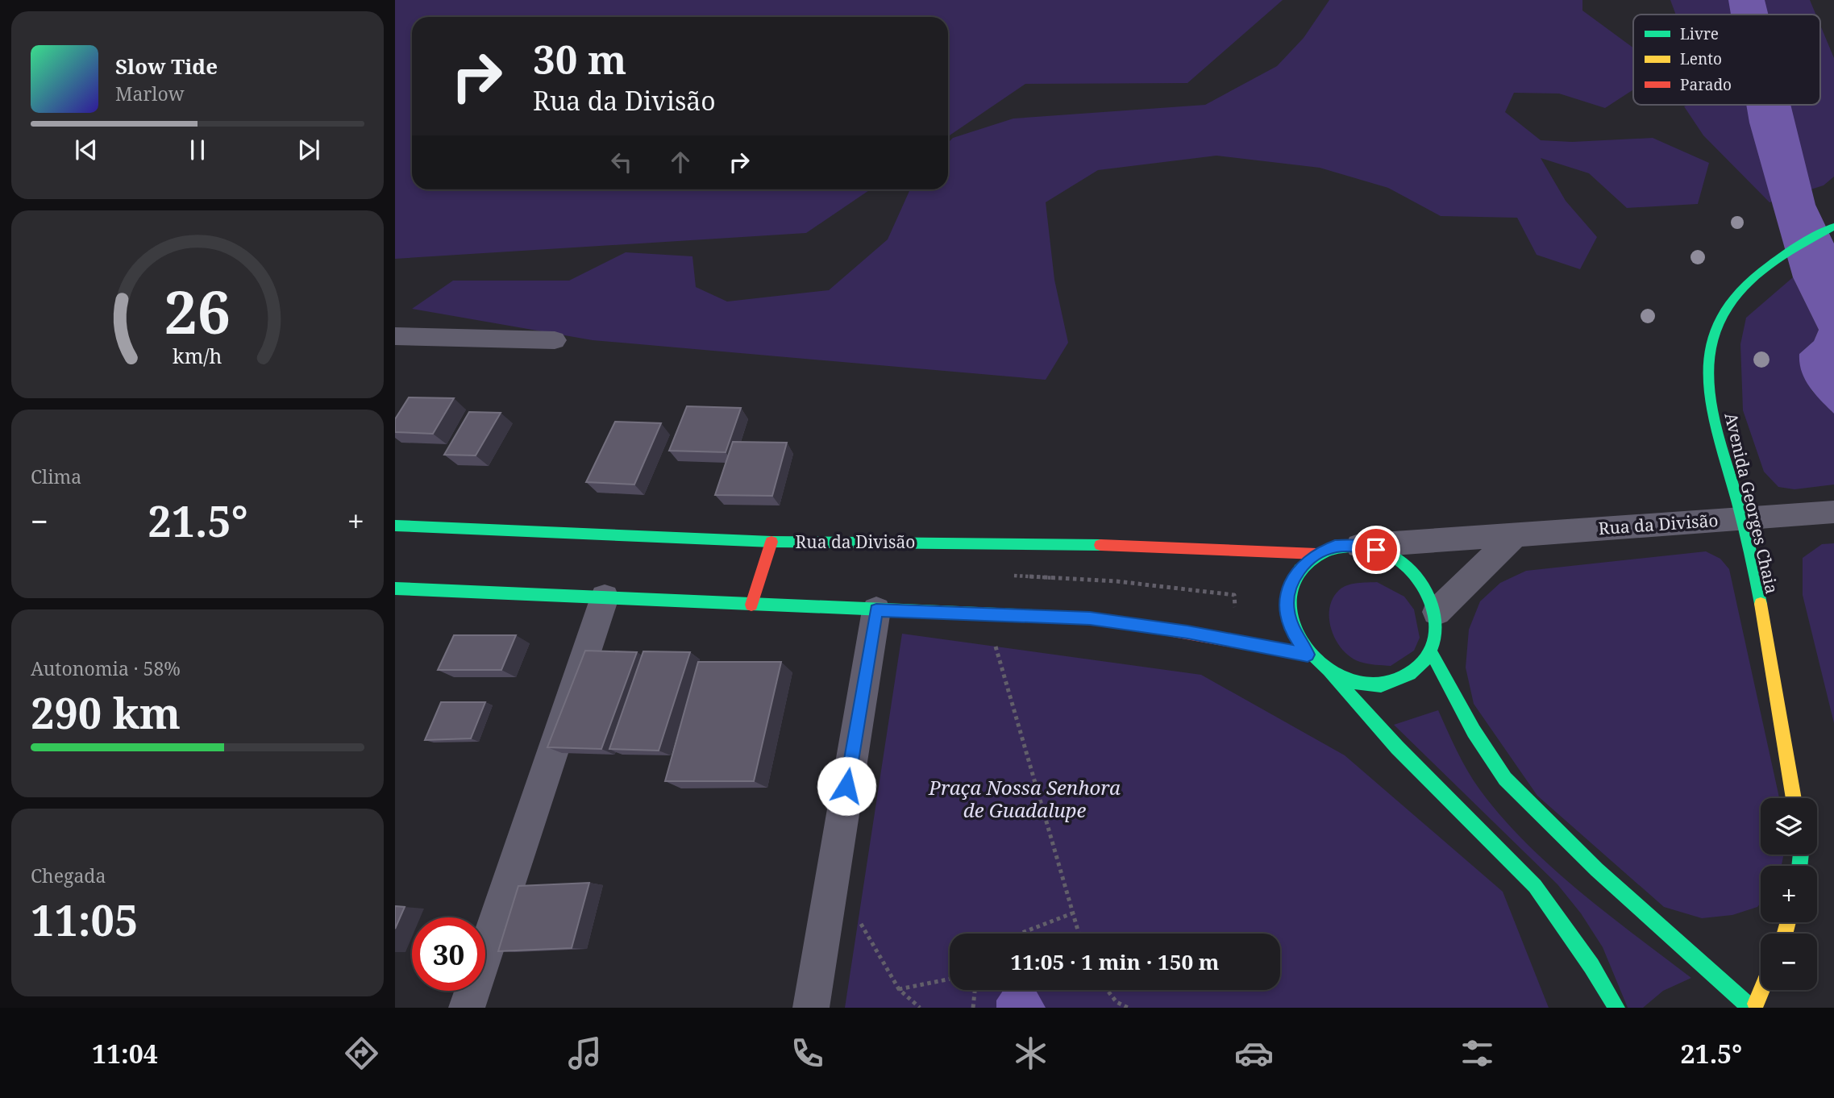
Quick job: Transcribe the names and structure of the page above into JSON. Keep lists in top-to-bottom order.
{
  "streets": {
    "main road": ["Avenida Georges Chaia", "Rua da Divisão"]
  },
  "crossings": [
    ["Avenida Georges Chaia", "Rua da Divisão"]
  ],
  "parks": ["Praça Nossa Senhora de Guadalupe"],
  "legend": ["Livre", "Lento", "Parado"],
  "page": {
    "turn": ["30 m", "Rua da Divisão"],
    "song": ["Slow Tide", "Marlow"],
    "tile": [
      "Clima",
      ["Autonomia · 58%", "290 km"],
      ["Chegada", "11:05"]
    ],
    "heat": ["−", "21.5°", "+"],
    "map_buttons": ["+", "−"],
    "limit": "30",
    "trip": "11:05 · 1 min · 150 m",
    "tabs": ["11:04", "21.5°"],
    "gauge": ["26", "km/h"]
  }
}
